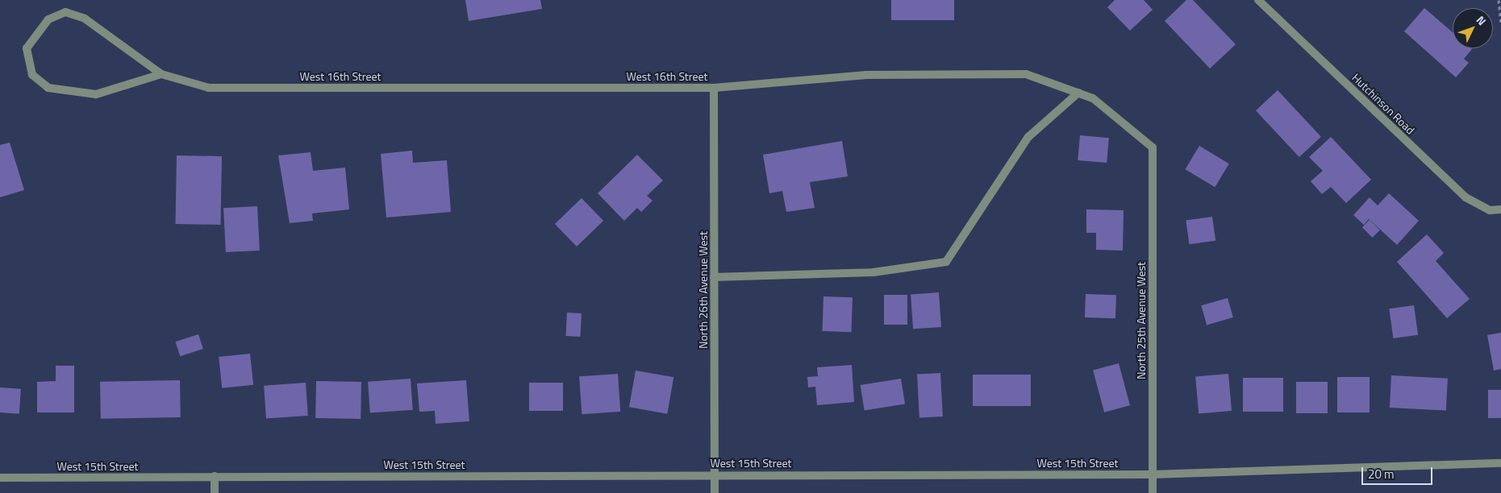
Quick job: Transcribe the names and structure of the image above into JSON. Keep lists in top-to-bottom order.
{
  "streets": {
    "street": [
      "West 16th Street",
      "Hutchinson Road",
      "North 26th Avenue West",
      "North 25th Avenue West",
      "West 15th Street"
    ]
  },
  "crossings": [
    ["West 16th Street", "North 26th Avenue West"],
    ["West 16th Street", "North 25th Avenue West"],
    ["North 26th Avenue West", "West 15th Street"],
    ["North 25th Avenue West", "West 15th Street"]
  ],
  "scale_bar": "20 m",
  "north": "top right"
}
